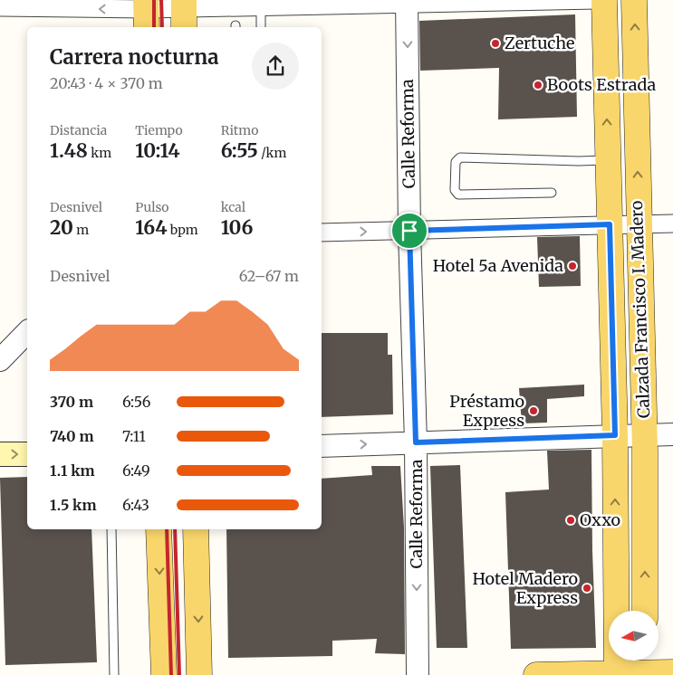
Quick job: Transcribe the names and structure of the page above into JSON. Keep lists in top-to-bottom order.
{
  "streets": {
    "main road": ["Calzada Francisco I. Madero"],
    "street": ["Calle Reforma"]
  },
  "one_way": ["Calle Reforma", "Calzada Francisco I. Madero"],
  "places": [
    "Zertuche",
    "Boots Estrada",
    "Hotel 5a Avenida",
    "Préstamo Express",
    "Oxxo",
    "Hotel Madero Express"
  ],
  "north": "left",
  "page": {
    "heading": ["Carrera nocturna", "20:43 · 4 × 370 m"],
    "stats": [
      ["Distancia", "1.48 km"],
      ["Tiempo", "10:14"],
      ["Ritmo", "6:55 /km"],
      ["Desnivel", "20 m"],
      ["Pulso", "164 bpm"],
      ["kcal", "106"]
    ],
    "chart": ["Desnivel", "62–67 m"],
    "list": [
      {
        "name": "370 m",
        "note": "6:56"
      },
      {
        "name": "740 m",
        "note": "7:11"
      },
      {
        "name": "1.1 km",
        "note": "6:49"
      },
      {
        "name": "1.5 km",
        "note": "6:43"
      }
    ]
  }
}
